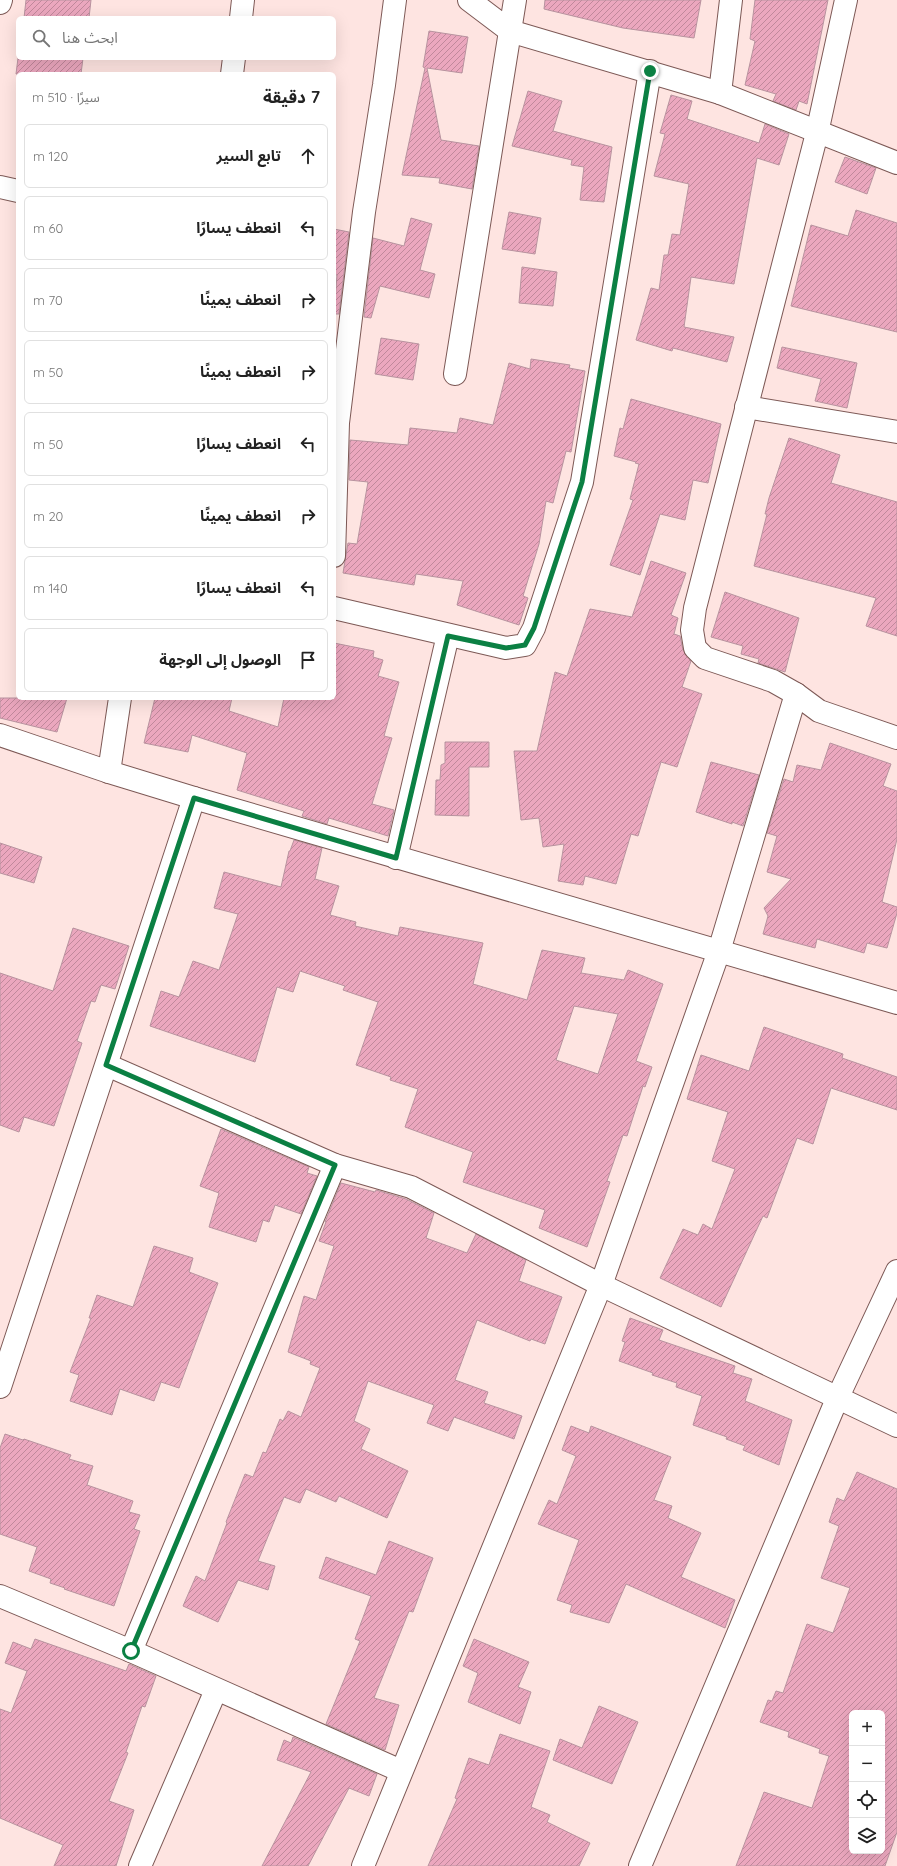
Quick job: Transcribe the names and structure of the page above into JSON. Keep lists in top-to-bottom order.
{
  "page": {
    "search": "ابحث هنا",
    "heading": ["7 دقيقة", "سيرًا · 510 m"],
    "list": [
      ["تابع السير", "120 m"],
      ["انعطف يسارًا", "60 m"],
      ["انعطف يمينًا", "70 m"],
      ["انعطف يمينًا", "50 m"],
      ["انعطف يسارًا", "50 m"],
      ["انعطف يمينًا", "20 m"],
      ["انعطف يسارًا", "140 m"],
      "الوصول إلى الوجهة"
    ],
    "map_buttons": ["+", "−"]
  }
}
